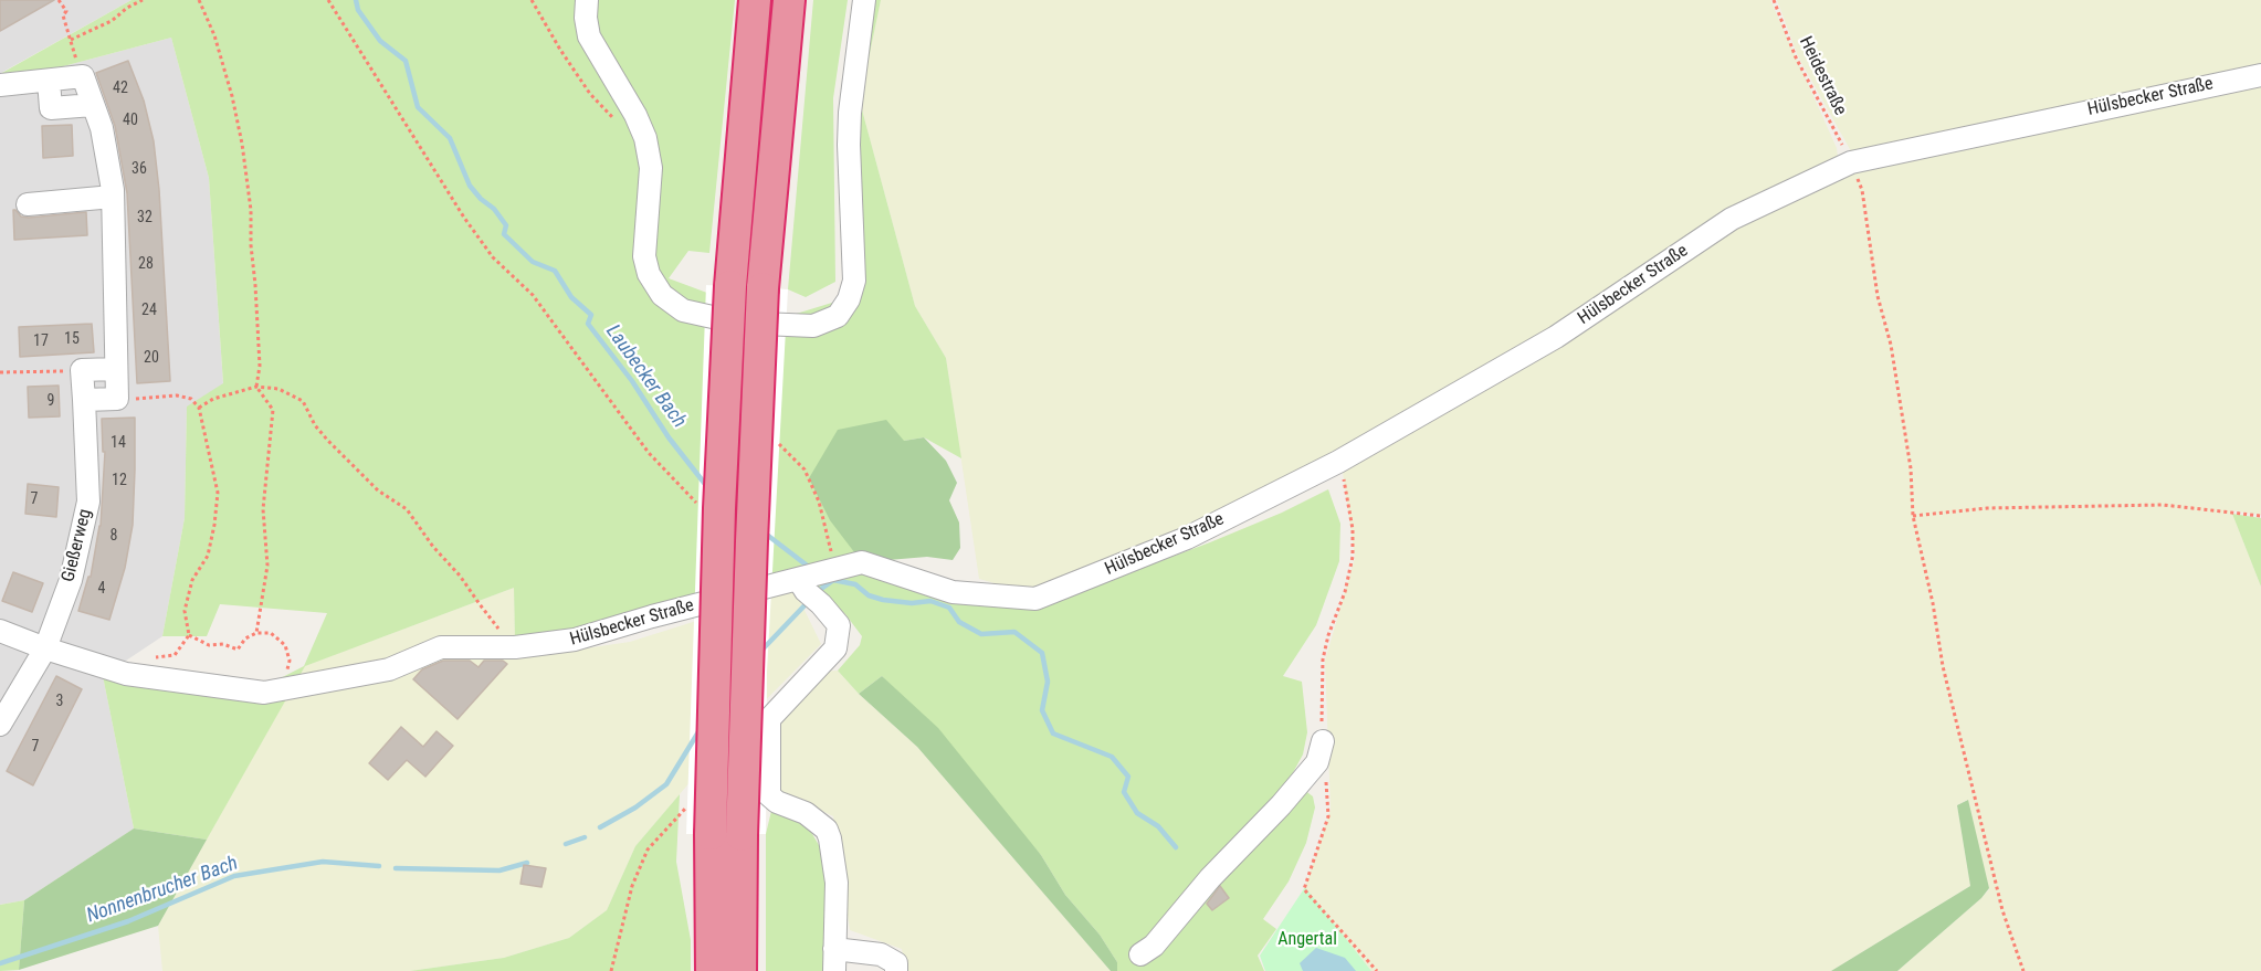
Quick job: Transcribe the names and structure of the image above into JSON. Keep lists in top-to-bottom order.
{
  "streets": {
    "street": ["Hülsbecker Straße", "Gießerweg"],
    "path": ["Heidestraße"]
  },
  "crossings": [
    ["Heidestraße", "Hülsbecker Straße"],
    ["Hülsbecker Straße", "Gießerweg"]
  ],
  "water": ["Laubecker Bach", "Nonnenbrucher Bach"],
  "parks": ["Angertal"],
  "house_numbers": [
    "42",
    "40",
    "36",
    "32",
    "28",
    "24",
    "15",
    "17",
    "20",
    "9",
    "14",
    "12",
    "7",
    "8",
    "4",
    "3",
    "7"
  ]
}
